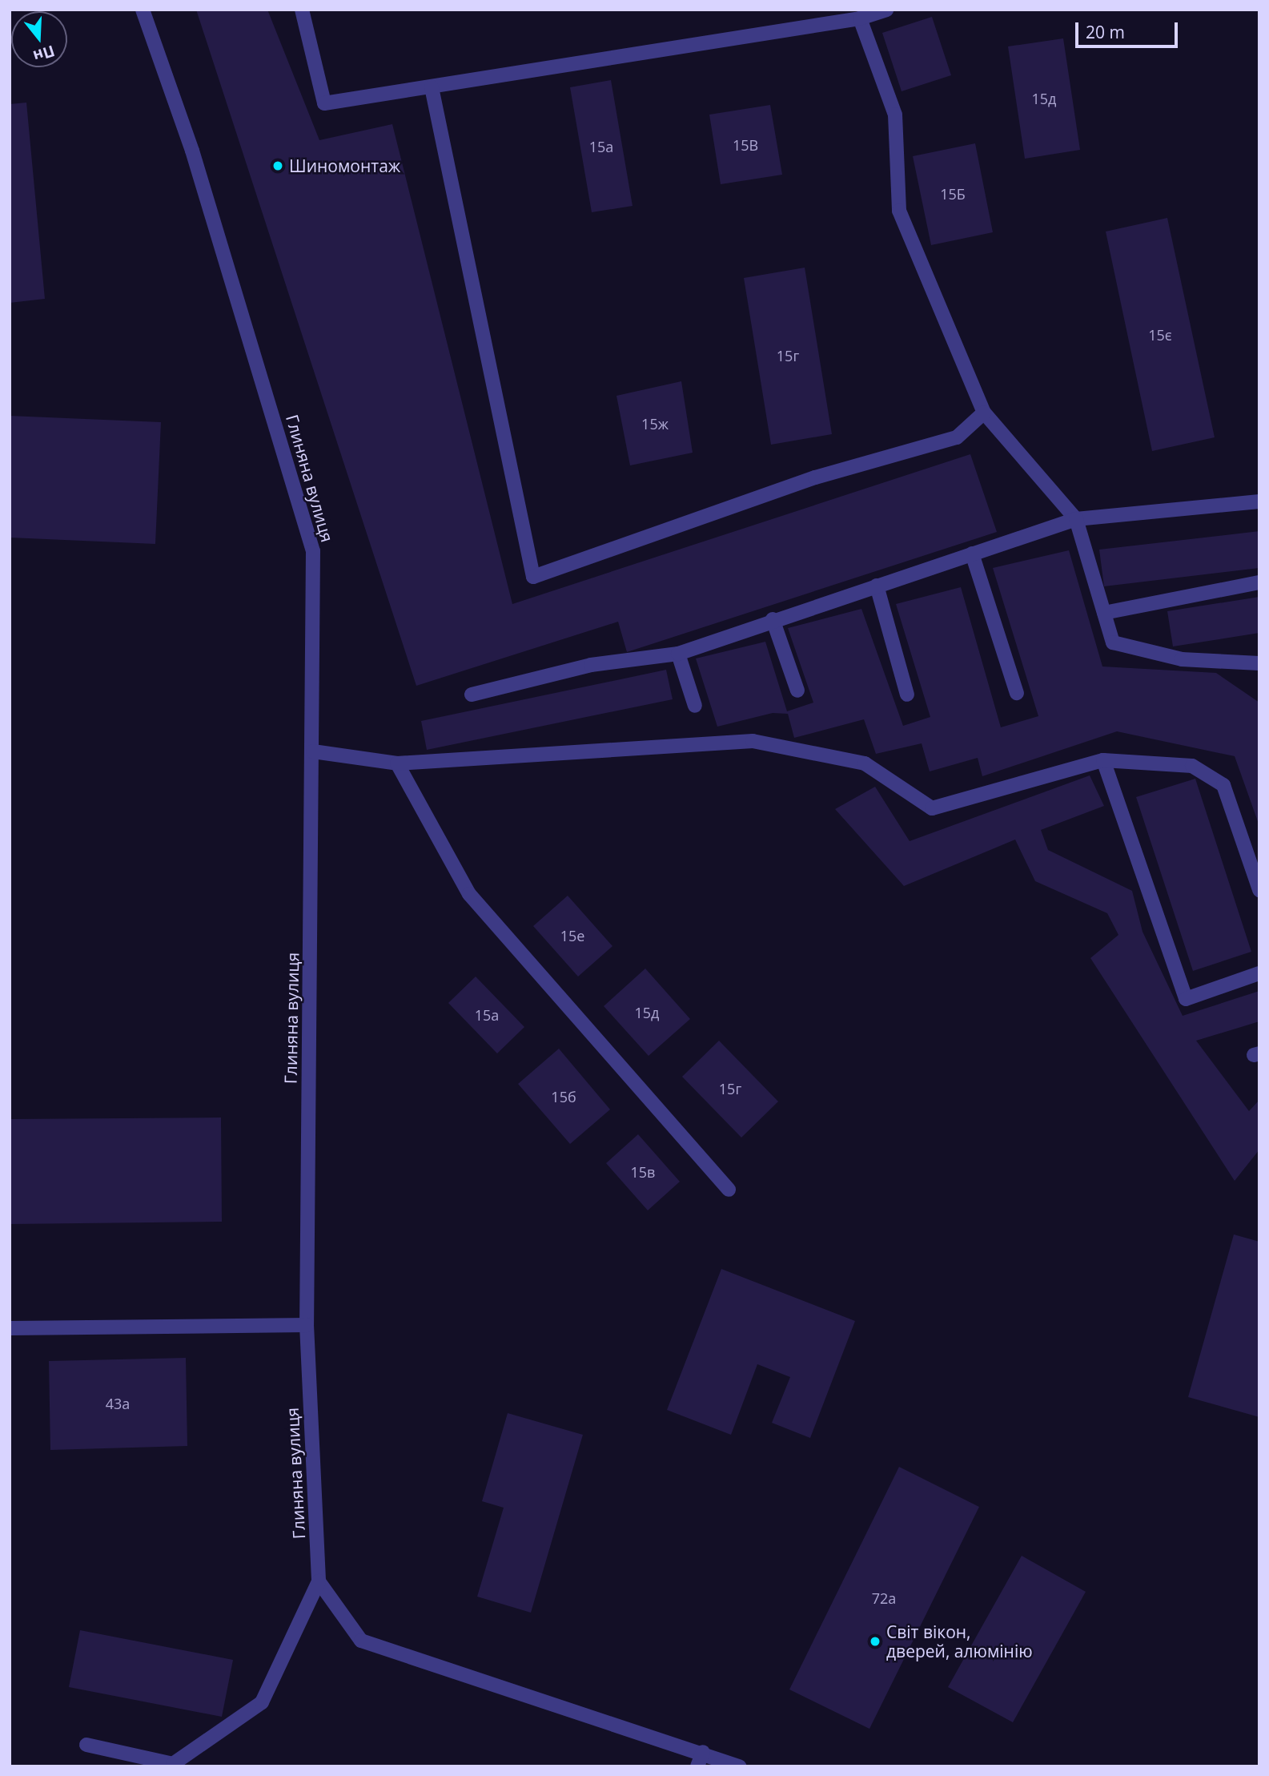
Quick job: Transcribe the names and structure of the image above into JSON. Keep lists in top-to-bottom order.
{
  "streets": {
    "street": ["Глиняна вулиця"]
  },
  "places": ["Шиномонтаж", "Світ вікон, дверей, алюмінію"],
  "house_numbers": [
    "15д",
    "15В",
    "15а",
    "15Б",
    "15є",
    "15г",
    "15ж",
    "15е",
    "15д",
    "15а",
    "15г",
    "15б",
    "15в",
    "43а",
    "72а"
  ],
  "scale_bar": "20 m",
  "north": "bottom"
}
